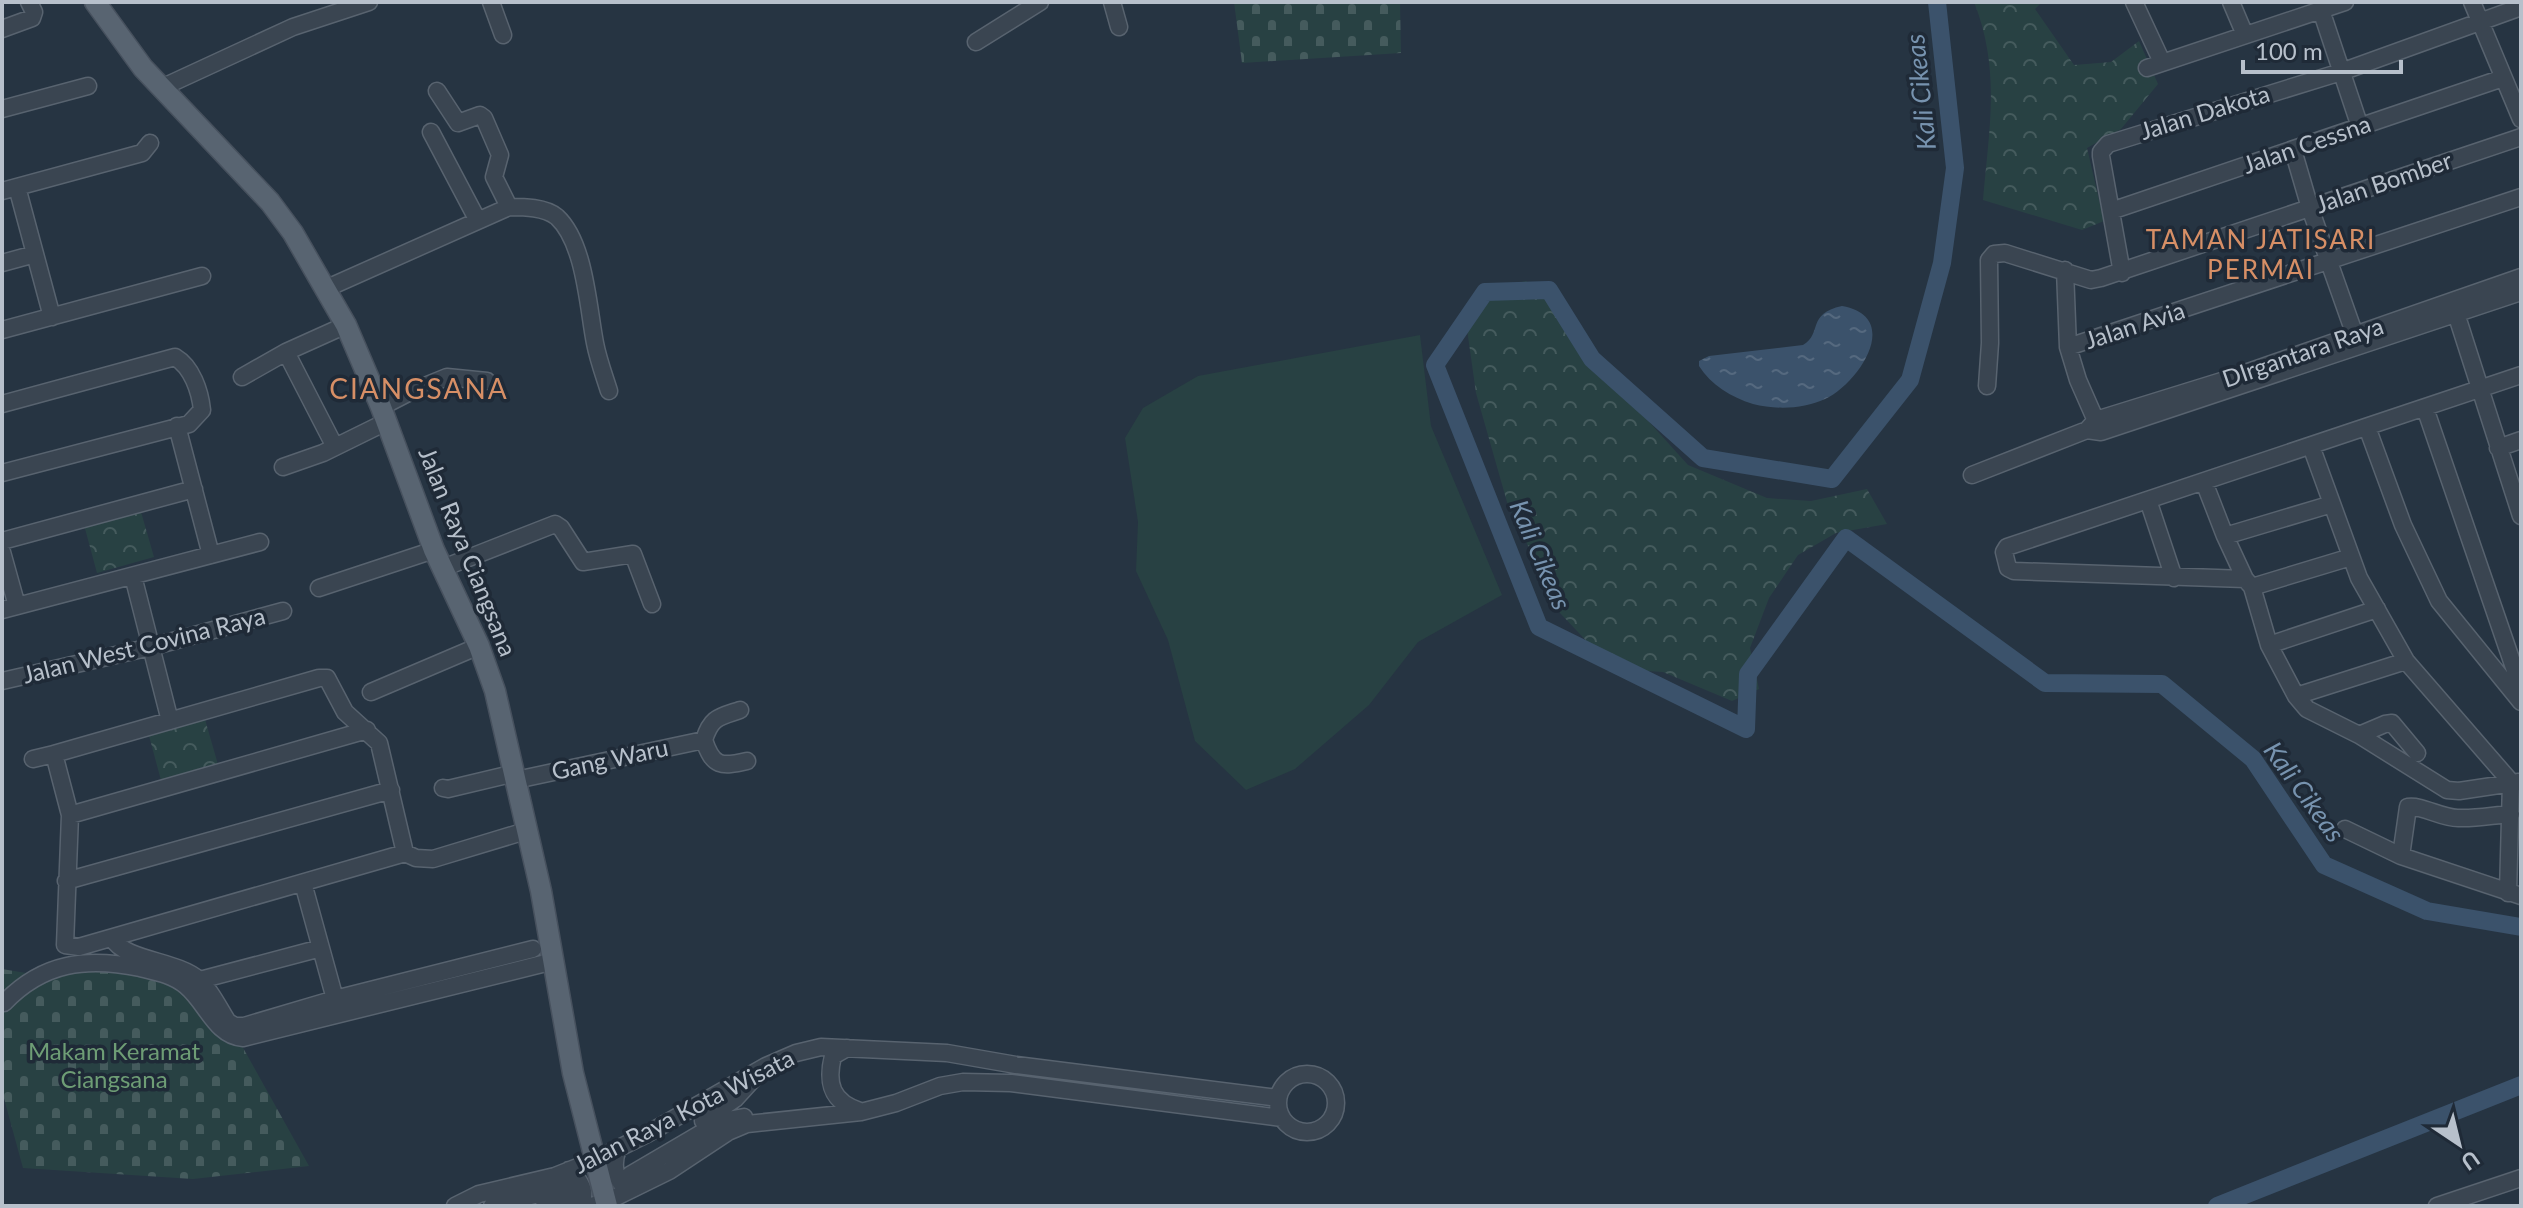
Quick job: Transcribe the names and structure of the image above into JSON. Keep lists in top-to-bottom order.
{
  "streets": {
    "main road": ["Jalan Raya Ciangsana"],
    "street": [
      "Jalan Dakota",
      "Jalan Cessna",
      "Jalan Bomber",
      "Jalan Avia",
      "DIrgantara Raya",
      "Jalan West Covina Raya",
      "Gang Waru",
      "Jalan Raya Kota Wisata"
    ]
  },
  "crossings": [
    ["Jalan Dakota", "Jalan Cessna"],
    ["Jalan Raya Ciangsana", "Gang Waru"],
    ["Jalan Raya Ciangsana", "Jalan Raya Kota Wisata"]
  ],
  "districts": ["TAMAN JATISARI PERMAI", "CIANGSANA"],
  "water": ["Kali Cikeas"],
  "parks": ["Makam Keramat Ciangsana"],
  "scale_bar": "100 m",
  "north": "bottom right"
}
